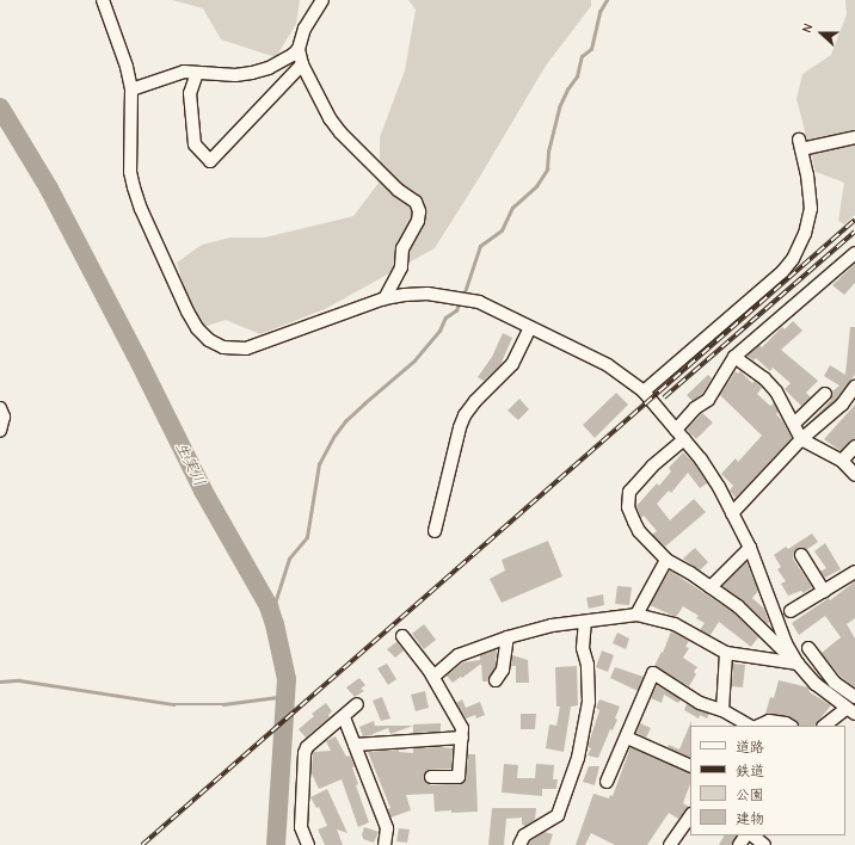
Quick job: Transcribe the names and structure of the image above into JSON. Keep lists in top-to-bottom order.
{
  "water": ["生実川"],
  "legend": [
    "道路",
    "鉄道",
    "公園",
    "建物"
  ],
  "north": "left"
}
